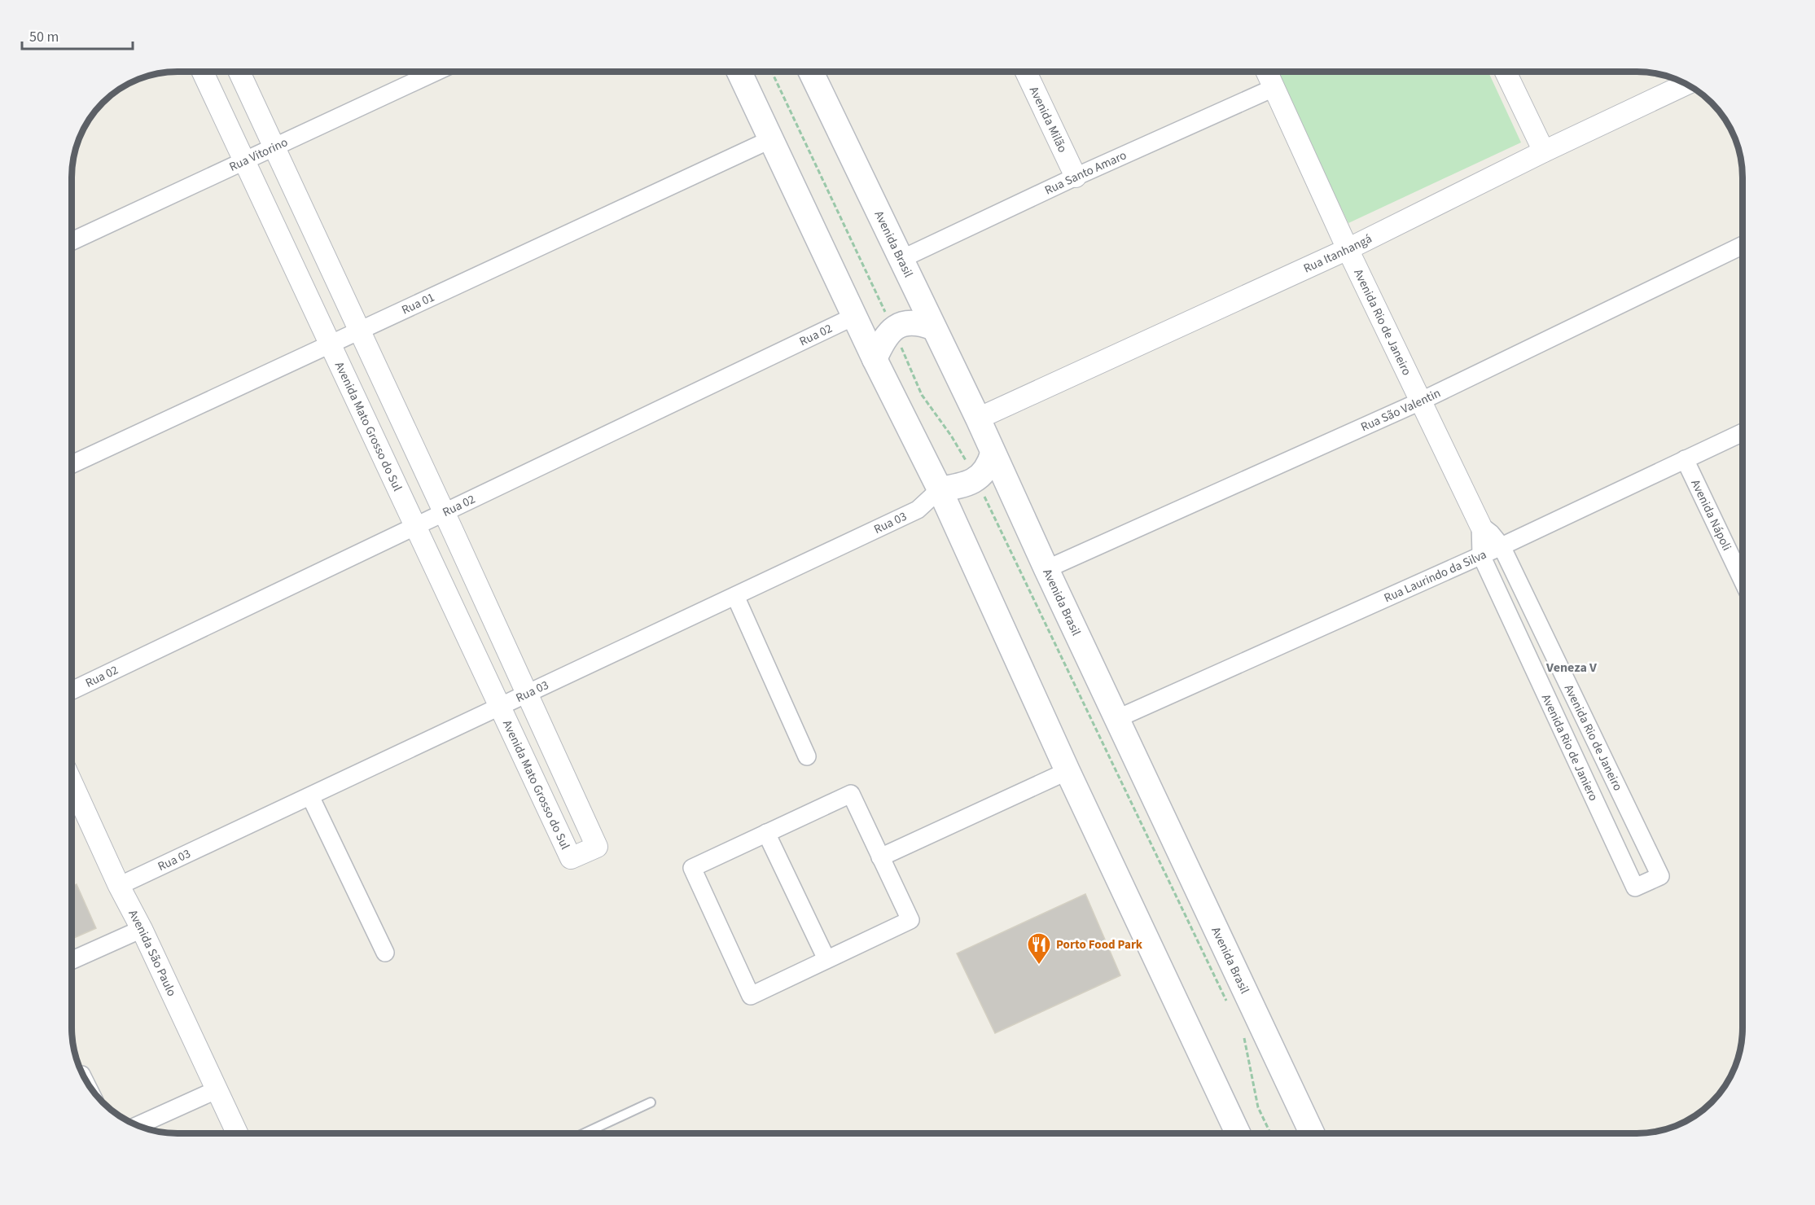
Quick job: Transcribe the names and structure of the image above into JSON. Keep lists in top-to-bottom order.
{
  "streets": {
    "main road": ["Avenida Brasil"],
    "street": [
      "Avenida Milão",
      "Rua Vitorino",
      "Rua Santo Amaro",
      "Rua Itanhangá",
      "Rua 01",
      "Avenida Rio de Janeiro",
      "Rua 02",
      "Rua São Valentin",
      "Avenida Mato Grosso do Sul",
      "Avenida Nápoli",
      "Rua 03",
      "Rua Laurindo da Silva",
      "Avenida Rio de Janiero",
      "Avenida São Paulo"
    ]
  },
  "crossings": [
    ["Avenida Milão", "Rua Santo Amaro"],
    ["Rua Vitorino", "Avenida Mato Grosso do Sul"],
    ["Rua Santo Amaro", "Avenida Brasil"],
    ["Rua Santo Amaro", "Avenida Rio de Janeiro"],
    ["Avenida Brasil", "Rua Itanhangá"],
    ["Avenida Brasil", "Rua São Valentin"],
    ["Avenida Brasil", "Rua Laurindo da Silva"],
    ["Rua Itanhangá", "Avenida Rio de Janeiro"],
    ["Rua 01", "Avenida Mato Grosso do Sul"],
    ["Avenida Rio de Janeiro", "Rua São Valentin"],
    ["Avenida Rio de Janeiro", "Rua Laurindo da Silva"],
    ["Avenida Rio de Janeiro", "Avenida Rio de Janiero"],
    ["Rua 02", "Avenida Mato Grosso do Sul"],
    ["Avenida Mato Grosso do Sul", "Rua 03"],
    ["Avenida Nápoli", "Rua Laurindo da Silva"],
    ["Rua 03", "Avenida São Paulo"],
    ["Rua Laurindo da Silva", "Avenida Rio de Janiero"]
  ],
  "districts": ["Veneza V"],
  "places": {
    "restaurant": ["Porto Food Park"]
  },
  "scale_bar": "50 m"
}
